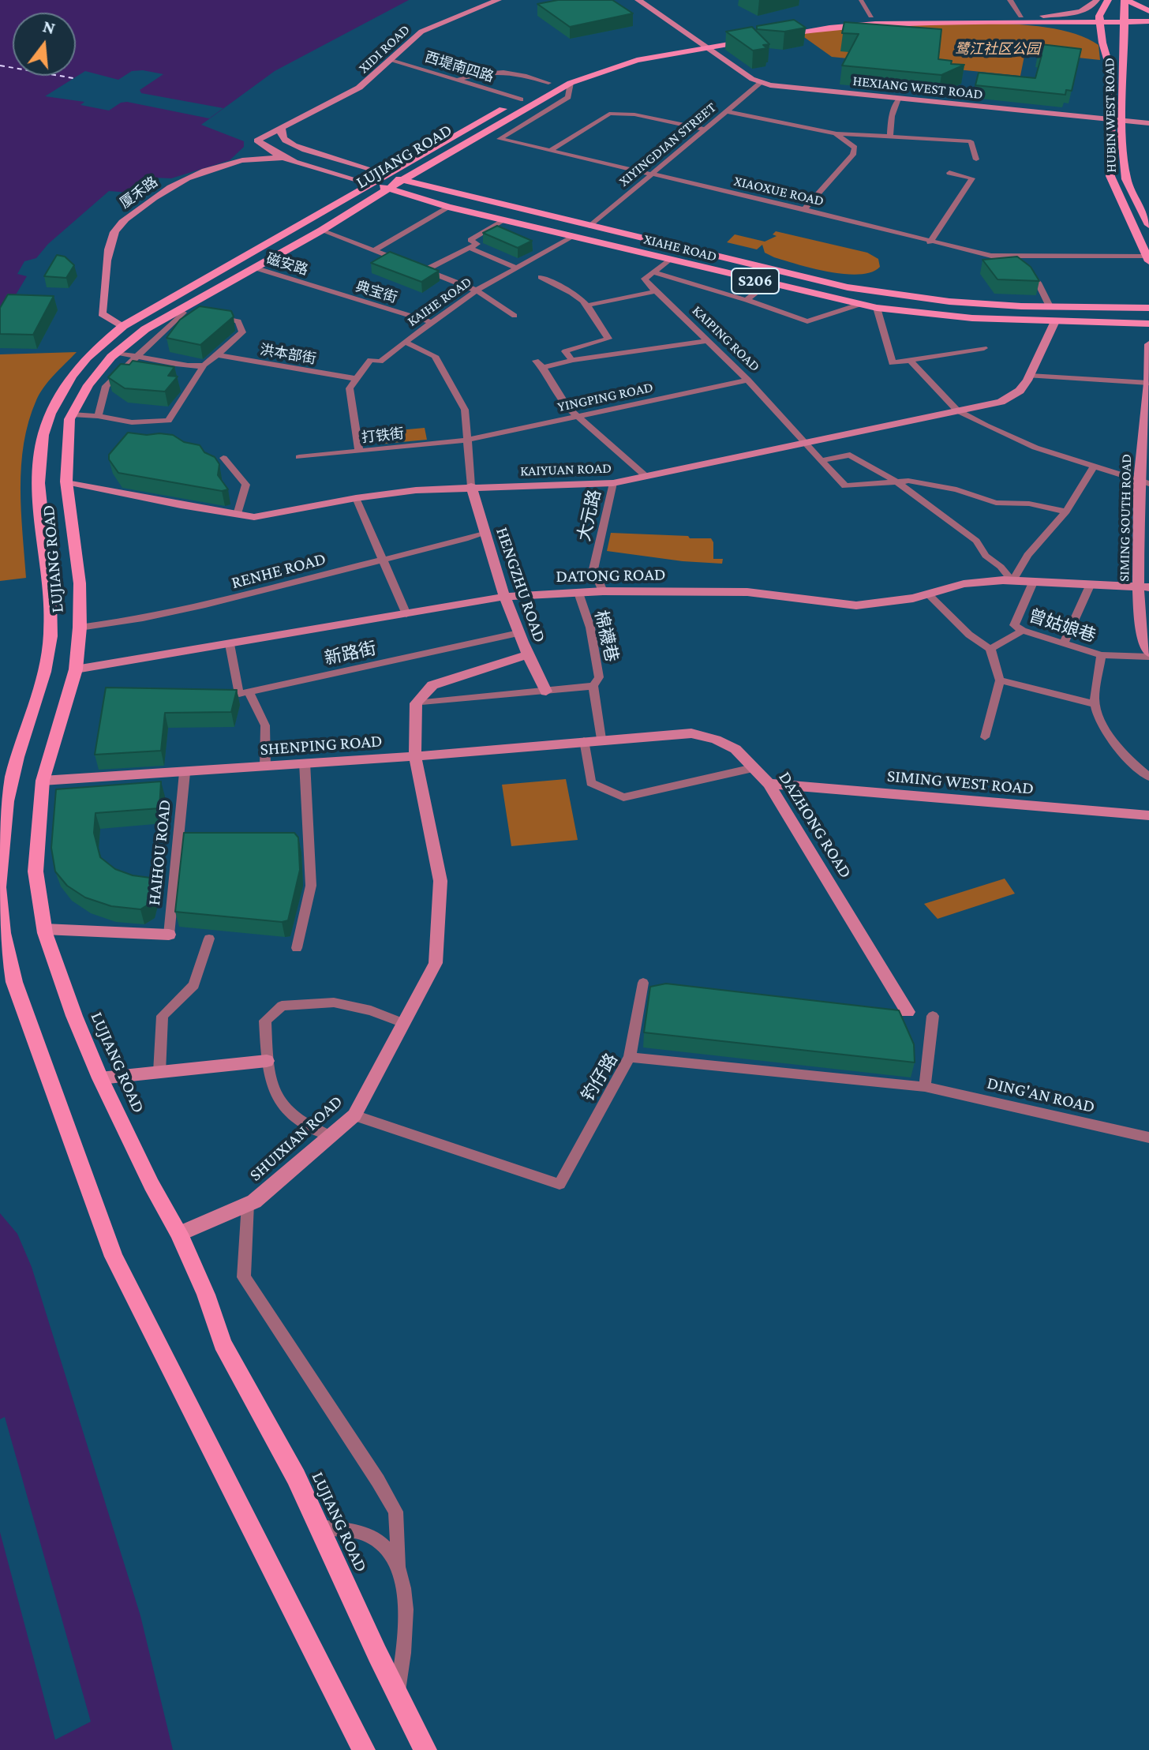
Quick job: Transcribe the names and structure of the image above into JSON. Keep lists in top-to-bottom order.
{
  "streets": {
    "main road": [
      "HUBIN WEST ROAD",
      "LUJIANG ROAD",
      "XIAHE ROAD",
      "S206"
    ],
    "street": [
      "XIDI ROAD",
      "西堤南四路",
      "HEXIANG WEST ROAD",
      "XIYINGDIAN STREET",
      "XIAOXUE ROAD",
      "厦禾路",
      "磁安路",
      "典宝街",
      "KAIHE ROAD",
      "KAIPING ROAD",
      "洪本部街",
      "YINGPING ROAD",
      "打铁街",
      "KAIYUAN ROAD",
      "大元路",
      "SIMING SOUTH ROAD",
      "RENHE ROAD",
      "DATONG ROAD",
      "HENGZHU ROAD",
      "曾姑娘巷",
      "棉襪巷",
      "新路街",
      "SHENPING ROAD",
      "SIMING WEST ROAD",
      "DAZHONG ROAD",
      "HAIHOU ROAD",
      "钓仔路",
      "DING'AN ROAD",
      "SHUIXIAN ROAD"
    ]
  },
  "crossings": [
    ["XIDI ROAD", "西堤南四路"],
    ["XIDI ROAD", "XIAHE ROAD"],
    ["西堤南四路", "LUJIANG ROAD"],
    ["HEXIANG WEST ROAD", "HUBIN WEST ROAD"],
    ["HEXIANG WEST ROAD", "XIYINGDIAN STREET"],
    ["HEXIANG WEST ROAD", "LUJIANG ROAD"],
    ["HUBIN WEST ROAD", "XIAOXUE ROAD"],
    ["XIYINGDIAN STREET", "XIAOXUE ROAD"],
    ["XIYINGDIAN STREET", "XIAHE ROAD"],
    ["LUJIANG ROAD", "XIAOXUE ROAD"],
    ["LUJIANG ROAD", "厦禾路"],
    ["LUJIANG ROAD", "XIAHE ROAD"],
    ["LUJIANG ROAD", "磁安路"],
    ["LUJIANG ROAD", "KAIYUAN ROAD"],
    ["LUJIANG ROAD", "RENHE ROAD"],
    ["LUJIANG ROAD", "DATONG ROAD"],
    ["LUJIANG ROAD", "SHENPING ROAD"],
    ["LUJIANG ROAD", "SHUIXIAN ROAD"],
    ["厦禾路", "XIAHE ROAD"],
    ["XIAHE ROAD", "KAIHE ROAD"],
    ["XIAHE ROAD", "KAIYUAN ROAD"],
    ["磁安路", "典宝街"],
    ["典宝街", "KAIHE ROAD"],
    ["KAIHE ROAD", "YINGPING ROAD"],
    ["KAIHE ROAD", "打铁街"],
    ["KAIHE ROAD", "KAIYUAN ROAD"],
    ["KAIHE ROAD", "HENGZHU ROAD"],
    ["KAIPING ROAD", "YINGPING ROAD"],
    ["KAIPING ROAD", "KAIYUAN ROAD"],
    ["YINGPING ROAD", "打铁街"],
    ["KAIYUAN ROAD", "大元路"],
    ["KAIYUAN ROAD", "HENGZHU ROAD"],
    ["大元路", "DATONG ROAD"],
    ["SIMING SOUTH ROAD", "DATONG ROAD"],
    ["SIMING SOUTH ROAD", "曾姑娘巷"],
    ["RENHE ROAD", "HENGZHU ROAD"],
    ["DATONG ROAD", "HENGZHU ROAD"],
    ["DATONG ROAD", "曾姑娘巷"],
    ["DATONG ROAD", "棉襪巷"],
    ["HENGZHU ROAD", "新路街"],
    ["棉襪巷", "SHENPING ROAD"],
    ["棉襪巷", "DAZHONG ROAD"],
    ["SHENPING ROAD", "DAZHONG ROAD"],
    ["SHENPING ROAD", "HAIHOU ROAD"],
    ["SHENPING ROAD", "SHUIXIAN ROAD"],
    ["SIMING WEST ROAD", "DAZHONG ROAD"],
    ["钓仔路", "DING'AN ROAD"],
    ["钓仔路", "SHUIXIAN ROAD"]
  ],
  "parks": ["鹭江社区公园"],
  "north": "top"
}
